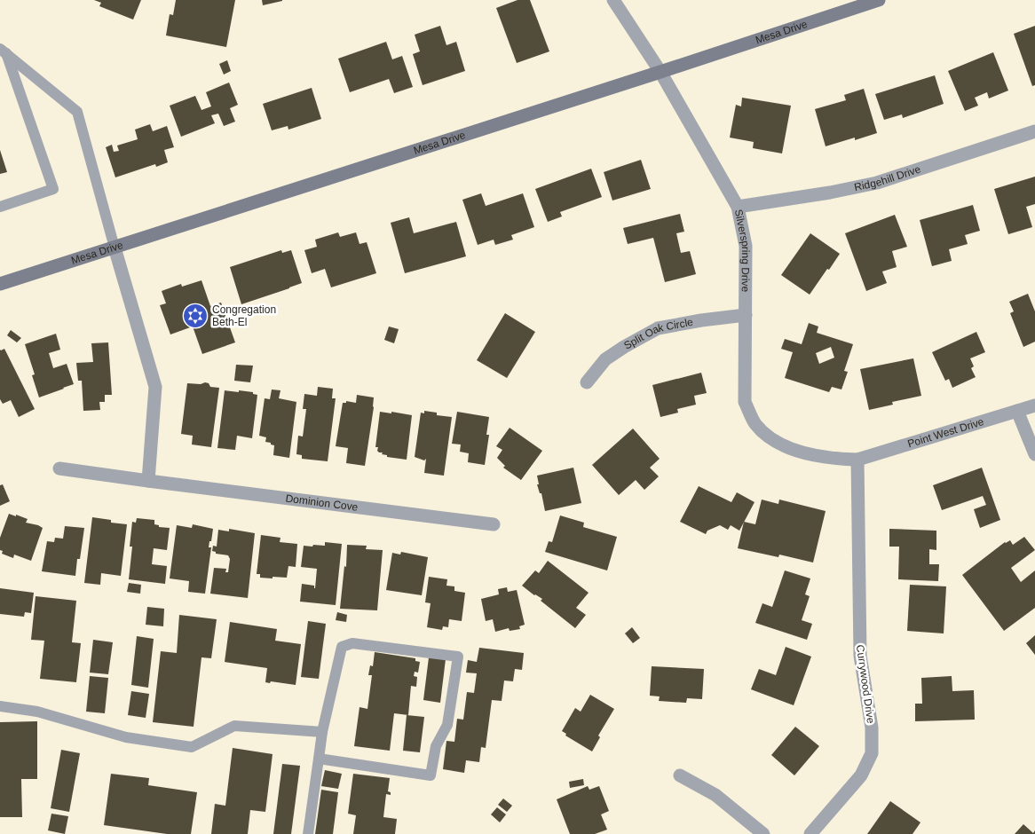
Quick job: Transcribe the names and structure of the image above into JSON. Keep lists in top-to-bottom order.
{
  "streets": {
    "street": [
      "Mesa Drive",
      "Ridgehill Drive",
      "Silverspring Drive",
      "Split Oak Circle",
      "Point West Drive",
      "Dominion Cove",
      "Currywood Drive"
    ]
  },
  "crossings": [
    ["Mesa Drive", "Silverspring Drive"],
    ["Ridgehill Drive", "Silverspring Drive"],
    ["Silverspring Drive", "Split Oak Circle"],
    ["Silverspring Drive", "Point West Drive"],
    ["Silverspring Drive", "Currywood Drive"],
    ["Point West Drive", "Currywood Drive"]
  ],
  "places": {
    "synagogue": ["Congregation Beth-El"]
  }
}
